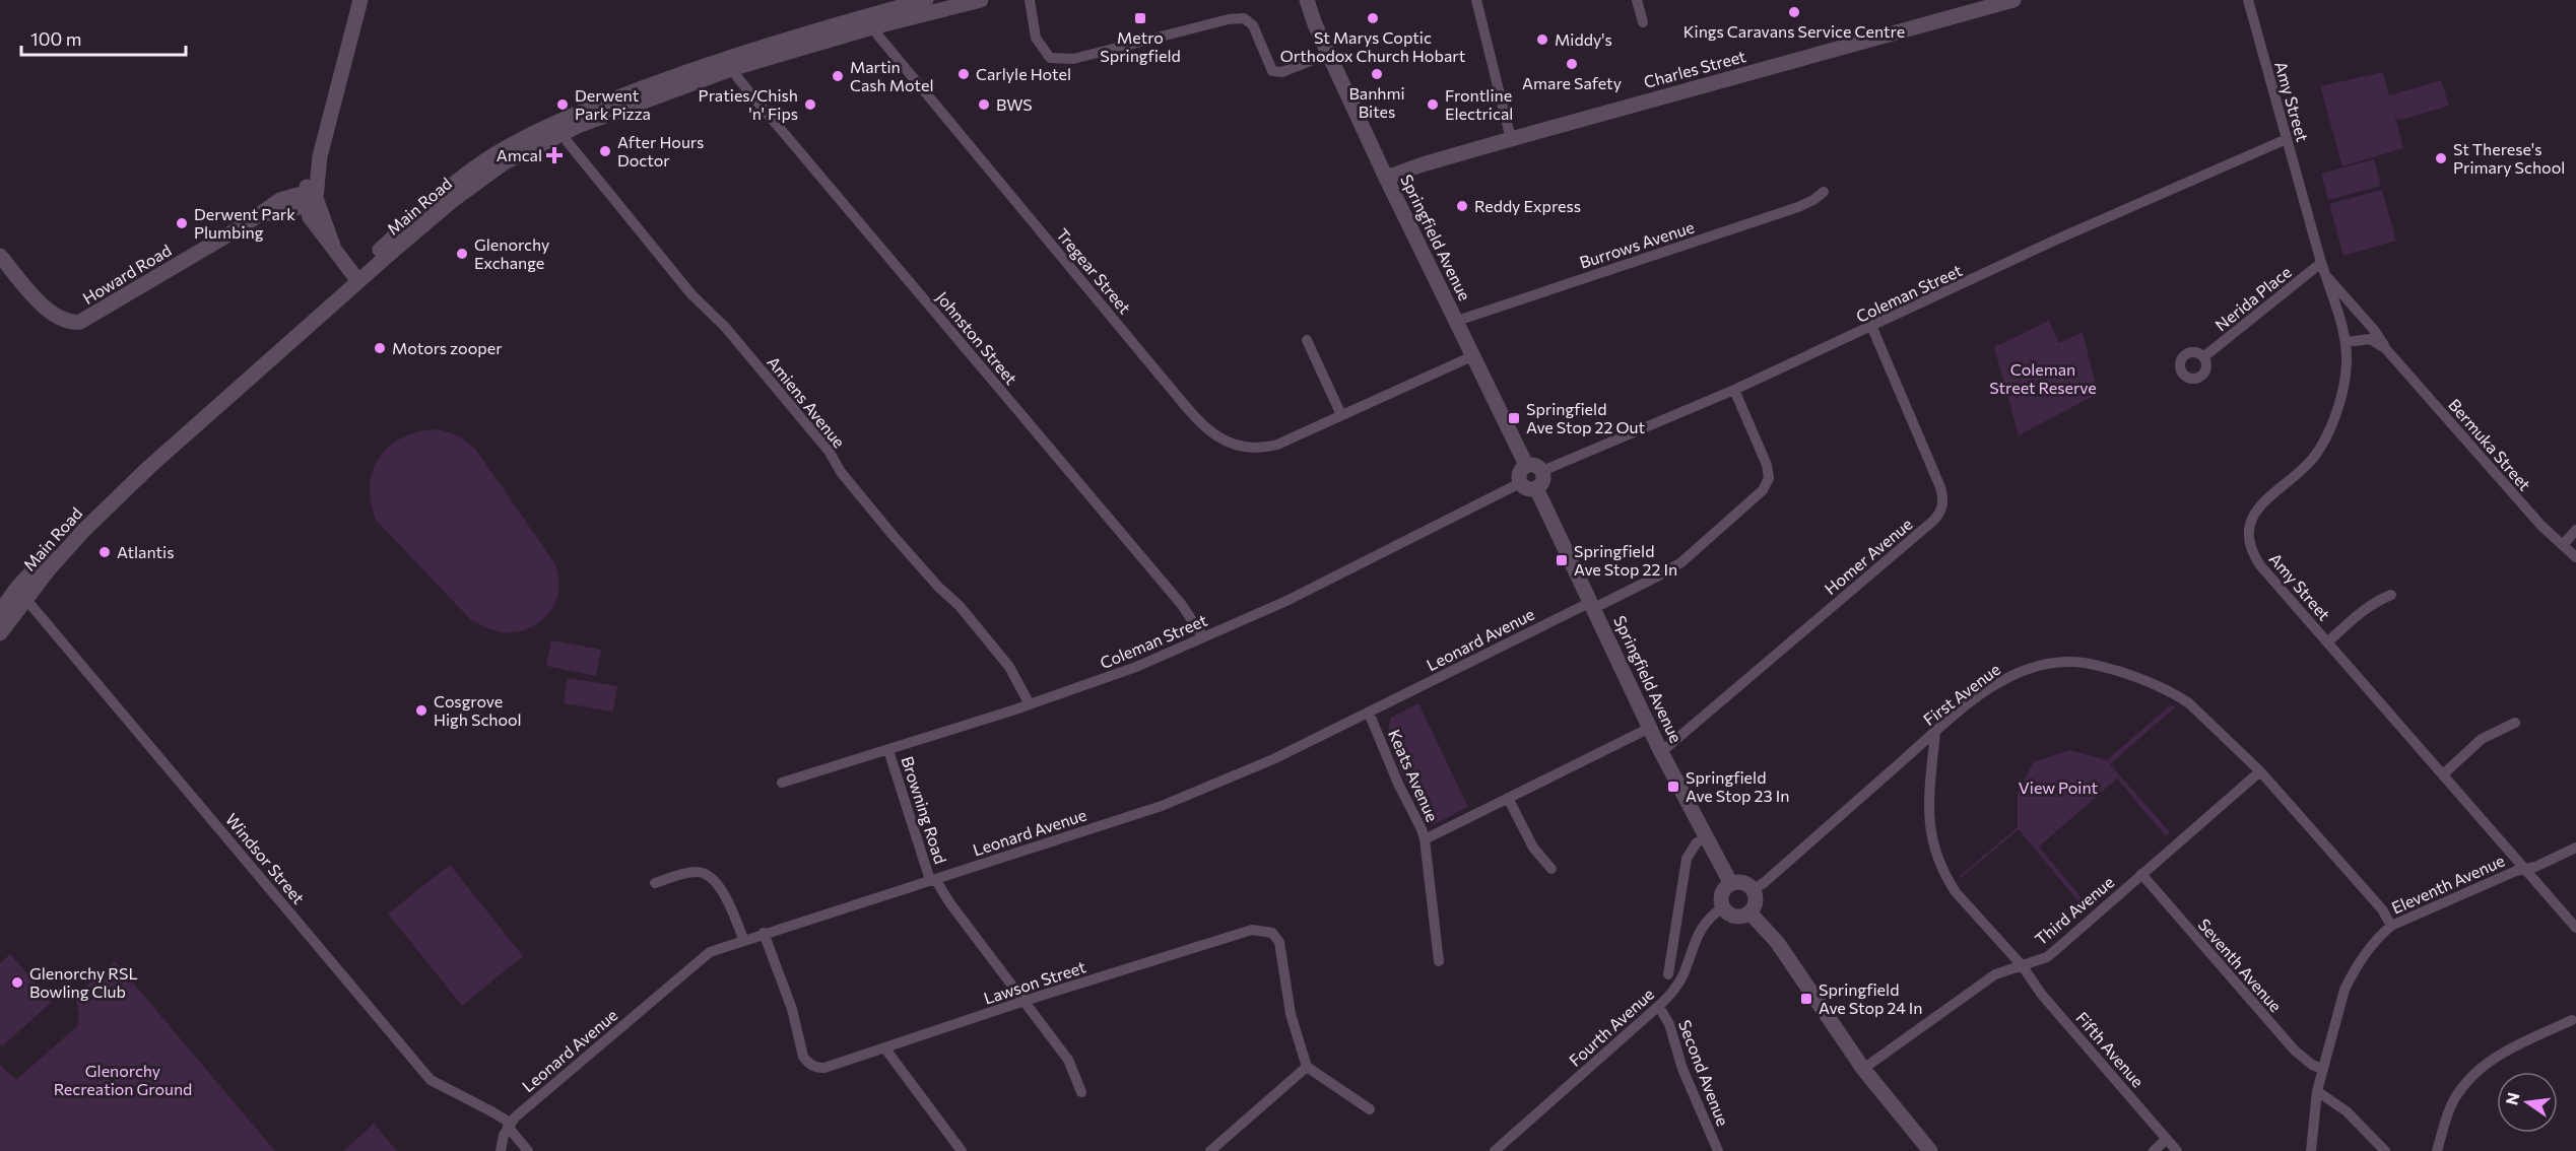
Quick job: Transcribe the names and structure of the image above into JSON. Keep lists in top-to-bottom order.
{
  "streets": {
    "street": [
      "Charles Street",
      "Amy Street",
      "Main Road",
      "Springfield Avenue",
      "Burrows Avenue",
      "Tregear Street",
      "Howard Road",
      "Coleman Street",
      "Nerida Place",
      "Johnston Street",
      "Amiens Avenue",
      "Bermuka Street",
      "Homer Avenue",
      "Leonard Avenue",
      "First Avenue",
      "Keats Avenue",
      "Browning Road",
      "Windsor Street",
      "Eleventh Avenue",
      "Third Avenue",
      "Seventh Avenue",
      "Lawson Street",
      "Fourth Avenue",
      "Fifth Avenue",
      "Second Avenue"
    ]
  },
  "crossings": [
    ["Charles Street", "Springfield Avenue"],
    ["Amy Street", "Coleman Street"],
    ["Amy Street", "Nerida Place"],
    ["Amy Street", "Bermuka Street"],
    ["Amy Street", "Eleventh Avenue"],
    ["Main Road", "Tregear Street"],
    ["Main Road", "Johnston Street"],
    ["Main Road", "Amiens Avenue"],
    ["Main Road", "Windsor Street"],
    ["Springfield Avenue", "Burrows Avenue"],
    ["Springfield Avenue", "Tregear Street"],
    ["Springfield Avenue", "Coleman Street"],
    ["Springfield Avenue", "Homer Avenue"],
    ["Springfield Avenue", "Leonard Avenue"],
    ["Springfield Avenue", "First Avenue"],
    ["Springfield Avenue", "Fourth Avenue"],
    ["Coleman Street", "Johnston Street"],
    ["Coleman Street", "Amiens Avenue"],
    ["Coleman Street", "Homer Avenue"],
    ["Coleman Street", "Leonard Avenue"],
    ["Coleman Street", "Browning Road"],
    ["Leonard Avenue", "Keats Avenue"],
    ["Leonard Avenue", "Browning Road"],
    ["Leonard Avenue", "Windsor Street"],
    ["Leonard Avenue", "Lawson Street"],
    ["First Avenue", "Eleventh Avenue"],
    ["First Avenue", "Third Avenue"],
    ["First Avenue", "Fourth Avenue"],
    ["First Avenue", "Fifth Avenue"],
    ["Browning Road", "Lawson Street"],
    ["Eleventh Avenue", "Seventh Avenue"],
    ["Third Avenue", "Seventh Avenue"],
    ["Third Avenue", "Fifth Avenue"],
    ["Fourth Avenue", "Second Avenue"]
  ],
  "parks": ["Coleman Street Reserve", "View Point", "Glenorchy Recreation Ground"],
  "places": {
    "other": [
      "Kings Caravans Service Centre",
      "St Marys Coptic Orthodox Church Hobart",
      "Middy's",
      "Amare Safety",
      "Carlyle Hotel",
      "Banhmi Bites",
      "Martin Cash Motel",
      "Derwent Park Pizza",
      "Praties/Chish 'n' Fips",
      "BWS",
      "Frontline Electrical",
      "After Hours Doctor",
      "St Therese's Primary School",
      "Reddy Express",
      "Derwent Park Plumbing",
      "Glenorchy Exchange",
      "Motors zooper",
      "Atlantis",
      "Cosgrove High School",
      "Glenorchy RSL Bowling Club"
    ],
    "transit": [
      "Metro Springfield",
      "Springfield Ave Stop 22 Out",
      "Springfield Ave Stop 22 In",
      "Springfield Ave Stop 23 In",
      "Springfield Ave Stop 24 In"
    ],
    "health": ["Amcal"]
  },
  "scale_bar": "100 m",
  "north": "left"
}
